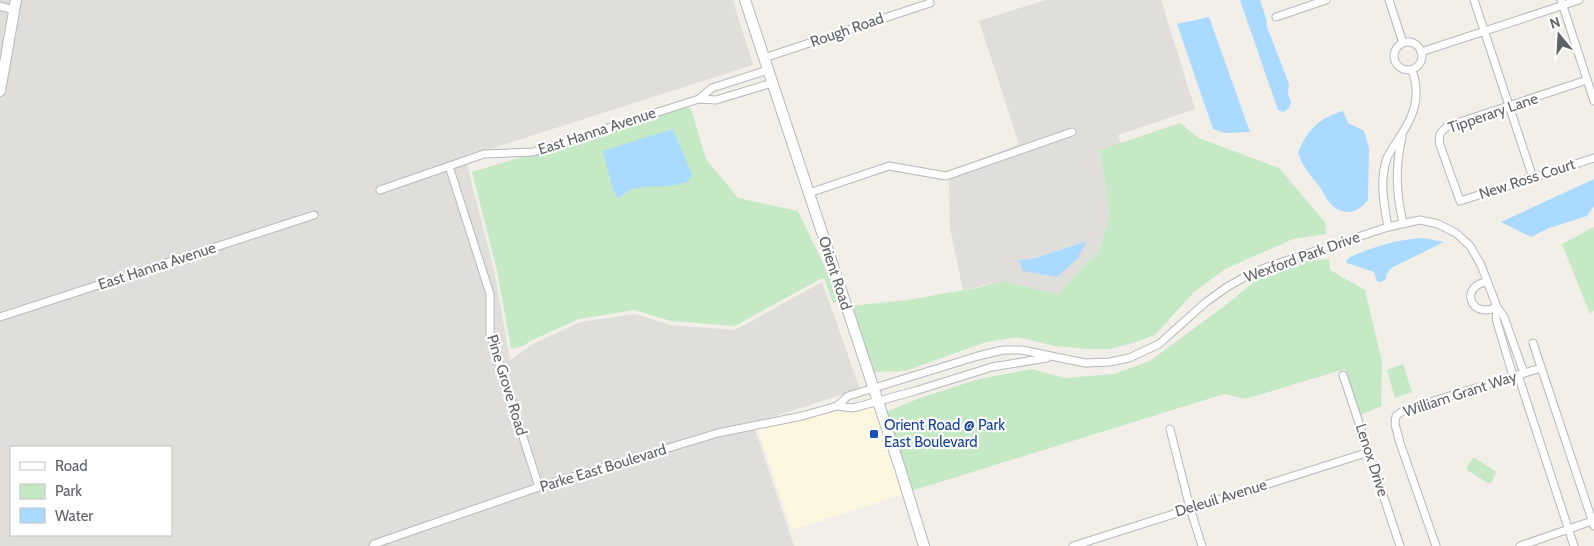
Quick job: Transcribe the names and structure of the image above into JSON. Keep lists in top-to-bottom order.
{
  "streets": {
    "street": [
      "Rough Road",
      "Tipperary Lane",
      "East Hanna Avenue",
      "New Ross Court",
      "Wexford Park Drive",
      "Orient Road",
      "Pine Grove Road",
      "William Grant Way",
      "Lenox Drive",
      "Parke East Boulevard",
      "Deleuil Avenue"
    ]
  },
  "crossings": [
    ["Rough Road", "Orient Road"],
    ["Tipperary Lane", "New Ross Court"],
    ["East Hanna Avenue", "Orient Road"],
    ["East Hanna Avenue", "Pine Grove Road"],
    ["Wexford Park Drive", "Orient Road"],
    ["Wexford Park Drive", "William Grant Way"],
    ["Wexford Park Drive", "Parke East Boulevard"],
    ["Orient Road", "Parke East Boulevard"],
    ["Pine Grove Road", "Parke East Boulevard"],
    ["Lenox Drive", "Deleuil Avenue"]
  ],
  "places": {
    "transit": ["Orient Road @ Park East Boulevard"]
  },
  "legend": ["Road", "Park", "Water"],
  "north": "top"
}
